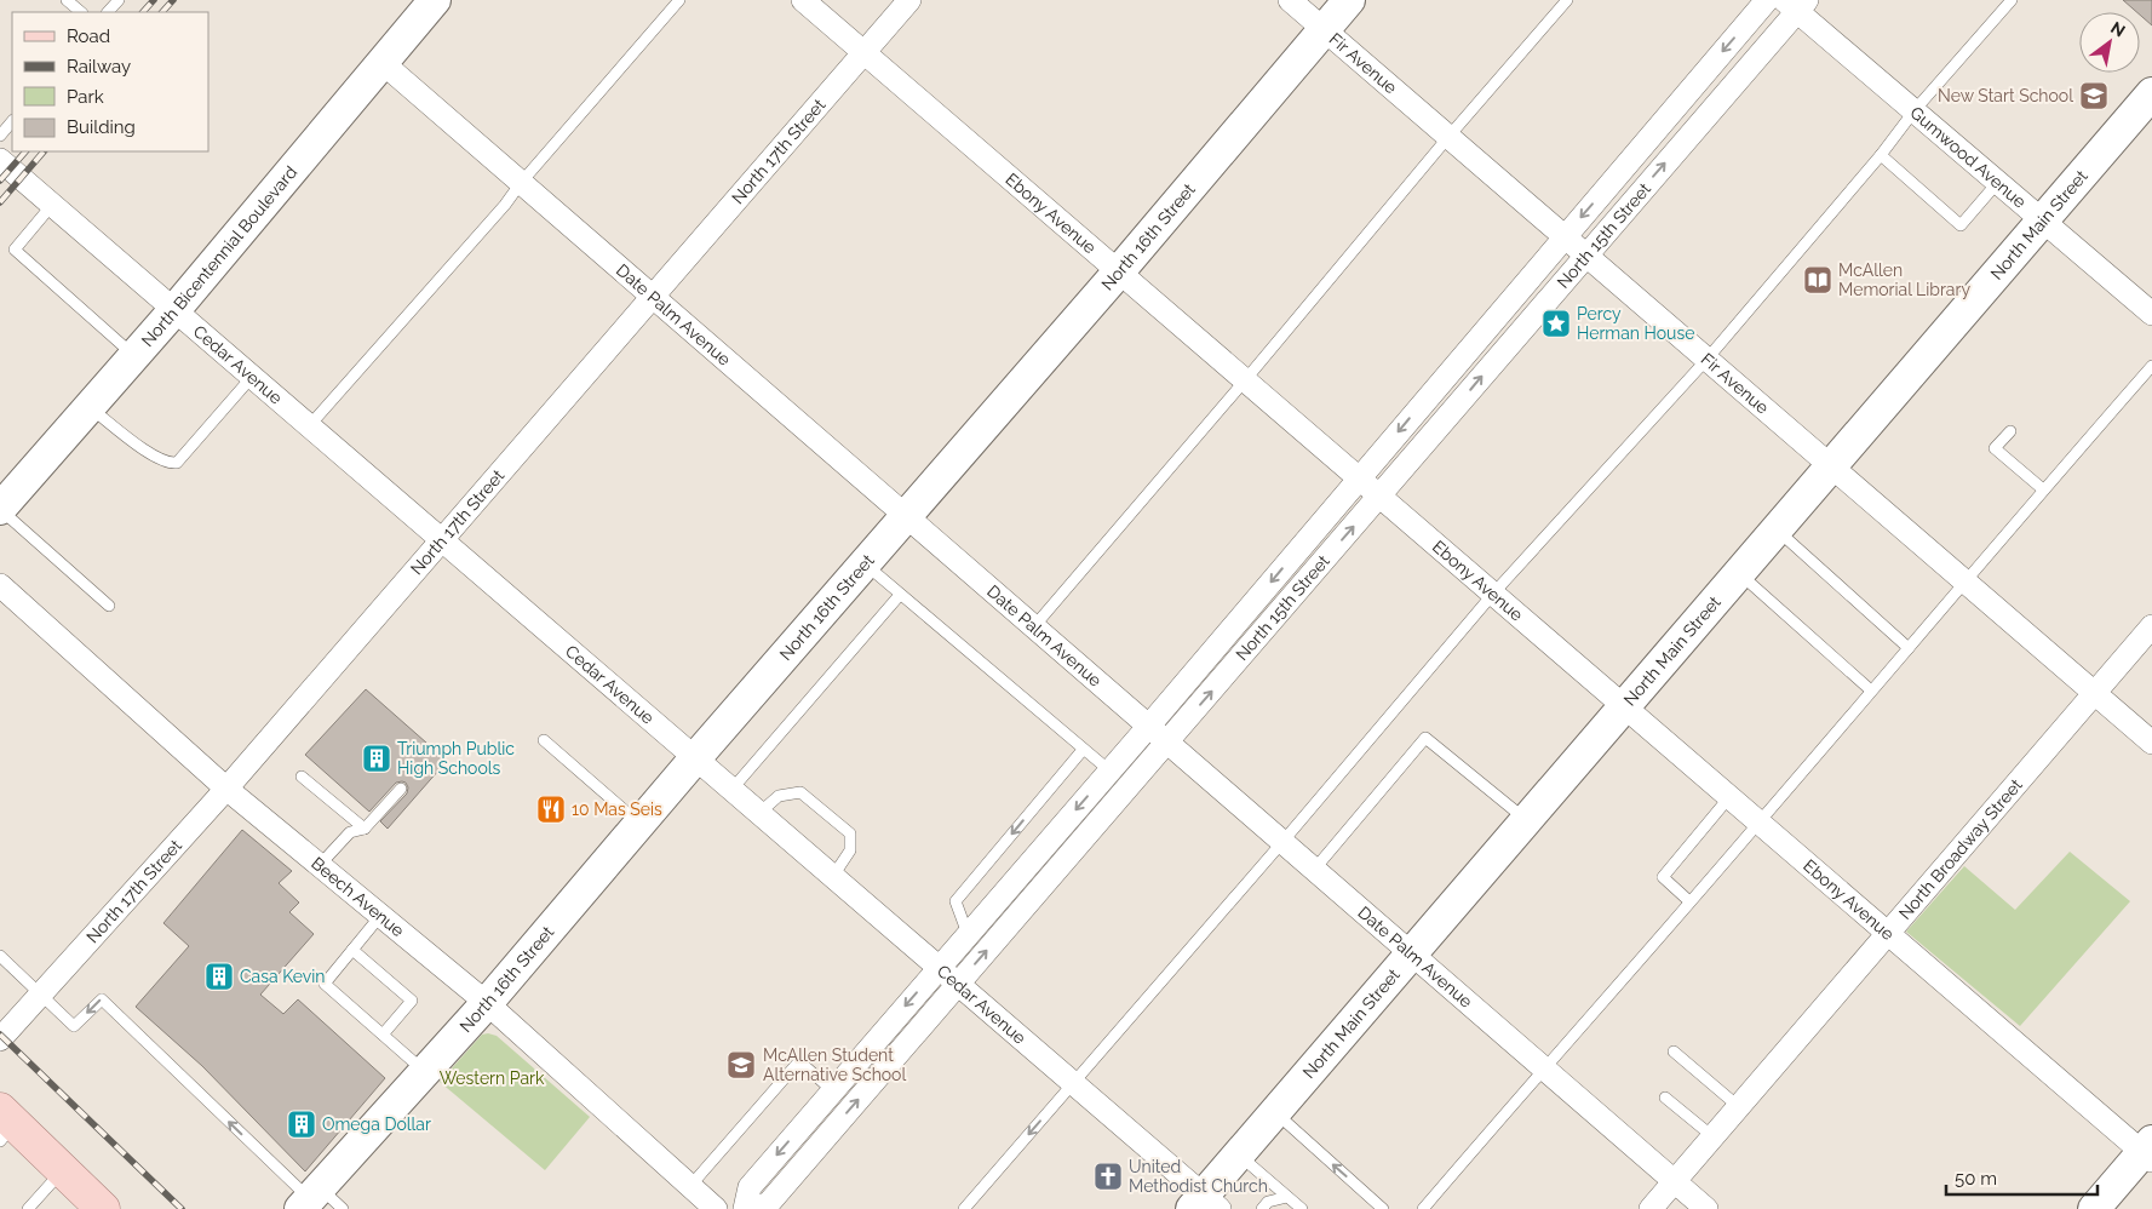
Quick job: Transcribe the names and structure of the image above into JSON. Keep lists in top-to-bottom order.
{
  "streets": {
    "street": [
      "Fir Avenue",
      "North 17th Street",
      "Gumwood Avenue",
      "Ebony Avenue",
      "North Main Street",
      "North 15th Street",
      "North 16th Street",
      "North Bicentennial Boulevard",
      "Date Palm Avenue",
      "Cedar Avenue",
      "North Broadway Street",
      "Beech Avenue"
    ]
  },
  "crossings": [
    ["Fir Avenue", "North Main Street"],
    ["Fir Avenue", "North 15th Street"],
    ["Fir Avenue", "North 16th Street"],
    ["Fir Avenue", "North Broadway Street"],
    ["North 17th Street", "Ebony Avenue"],
    ["North 17th Street", "Date Palm Avenue"],
    ["North 17th Street", "Cedar Avenue"],
    ["North 17th Street", "Beech Avenue"],
    ["Gumwood Avenue", "North Main Street"],
    ["Gumwood Avenue", "North 15th Street"],
    ["Ebony Avenue", "North Main Street"],
    ["Ebony Avenue", "North 15th Street"],
    ["Ebony Avenue", "North 16th Street"],
    ["Ebony Avenue", "North Broadway Street"],
    ["North Main Street", "Date Palm Avenue"],
    ["North Main Street", "Cedar Avenue"],
    ["North 15th Street", "Date Palm Avenue"],
    ["North 15th Street", "Cedar Avenue"],
    ["North 16th Street", "Date Palm Avenue"],
    ["North 16th Street", "Cedar Avenue"],
    ["North 16th Street", "Beech Avenue"],
    ["North Bicentennial Boulevard", "Date Palm Avenue"],
    ["North Bicentennial Boulevard", "Cedar Avenue"],
    ["Date Palm Avenue", "North Broadway Street"]
  ],
  "parks": ["Western Park"],
  "places": {
    "school or university": ["New Start School", "McAllen Student Alternative School"],
    "library": ["McAllen Memorial Library"],
    "place": ["Percy Herman House"],
    "building": ["Triumph Public High Schools", "Casa Kevin", "Omega Dollar"],
    "restaurant": ["10 Mas Seis"],
    "church": ["United Methodist Church"]
  },
  "legend": [
    "Road",
    "Railway",
    "Park",
    "Building"
  ],
  "scale_bar": "50 m",
  "north": "top right"
}
